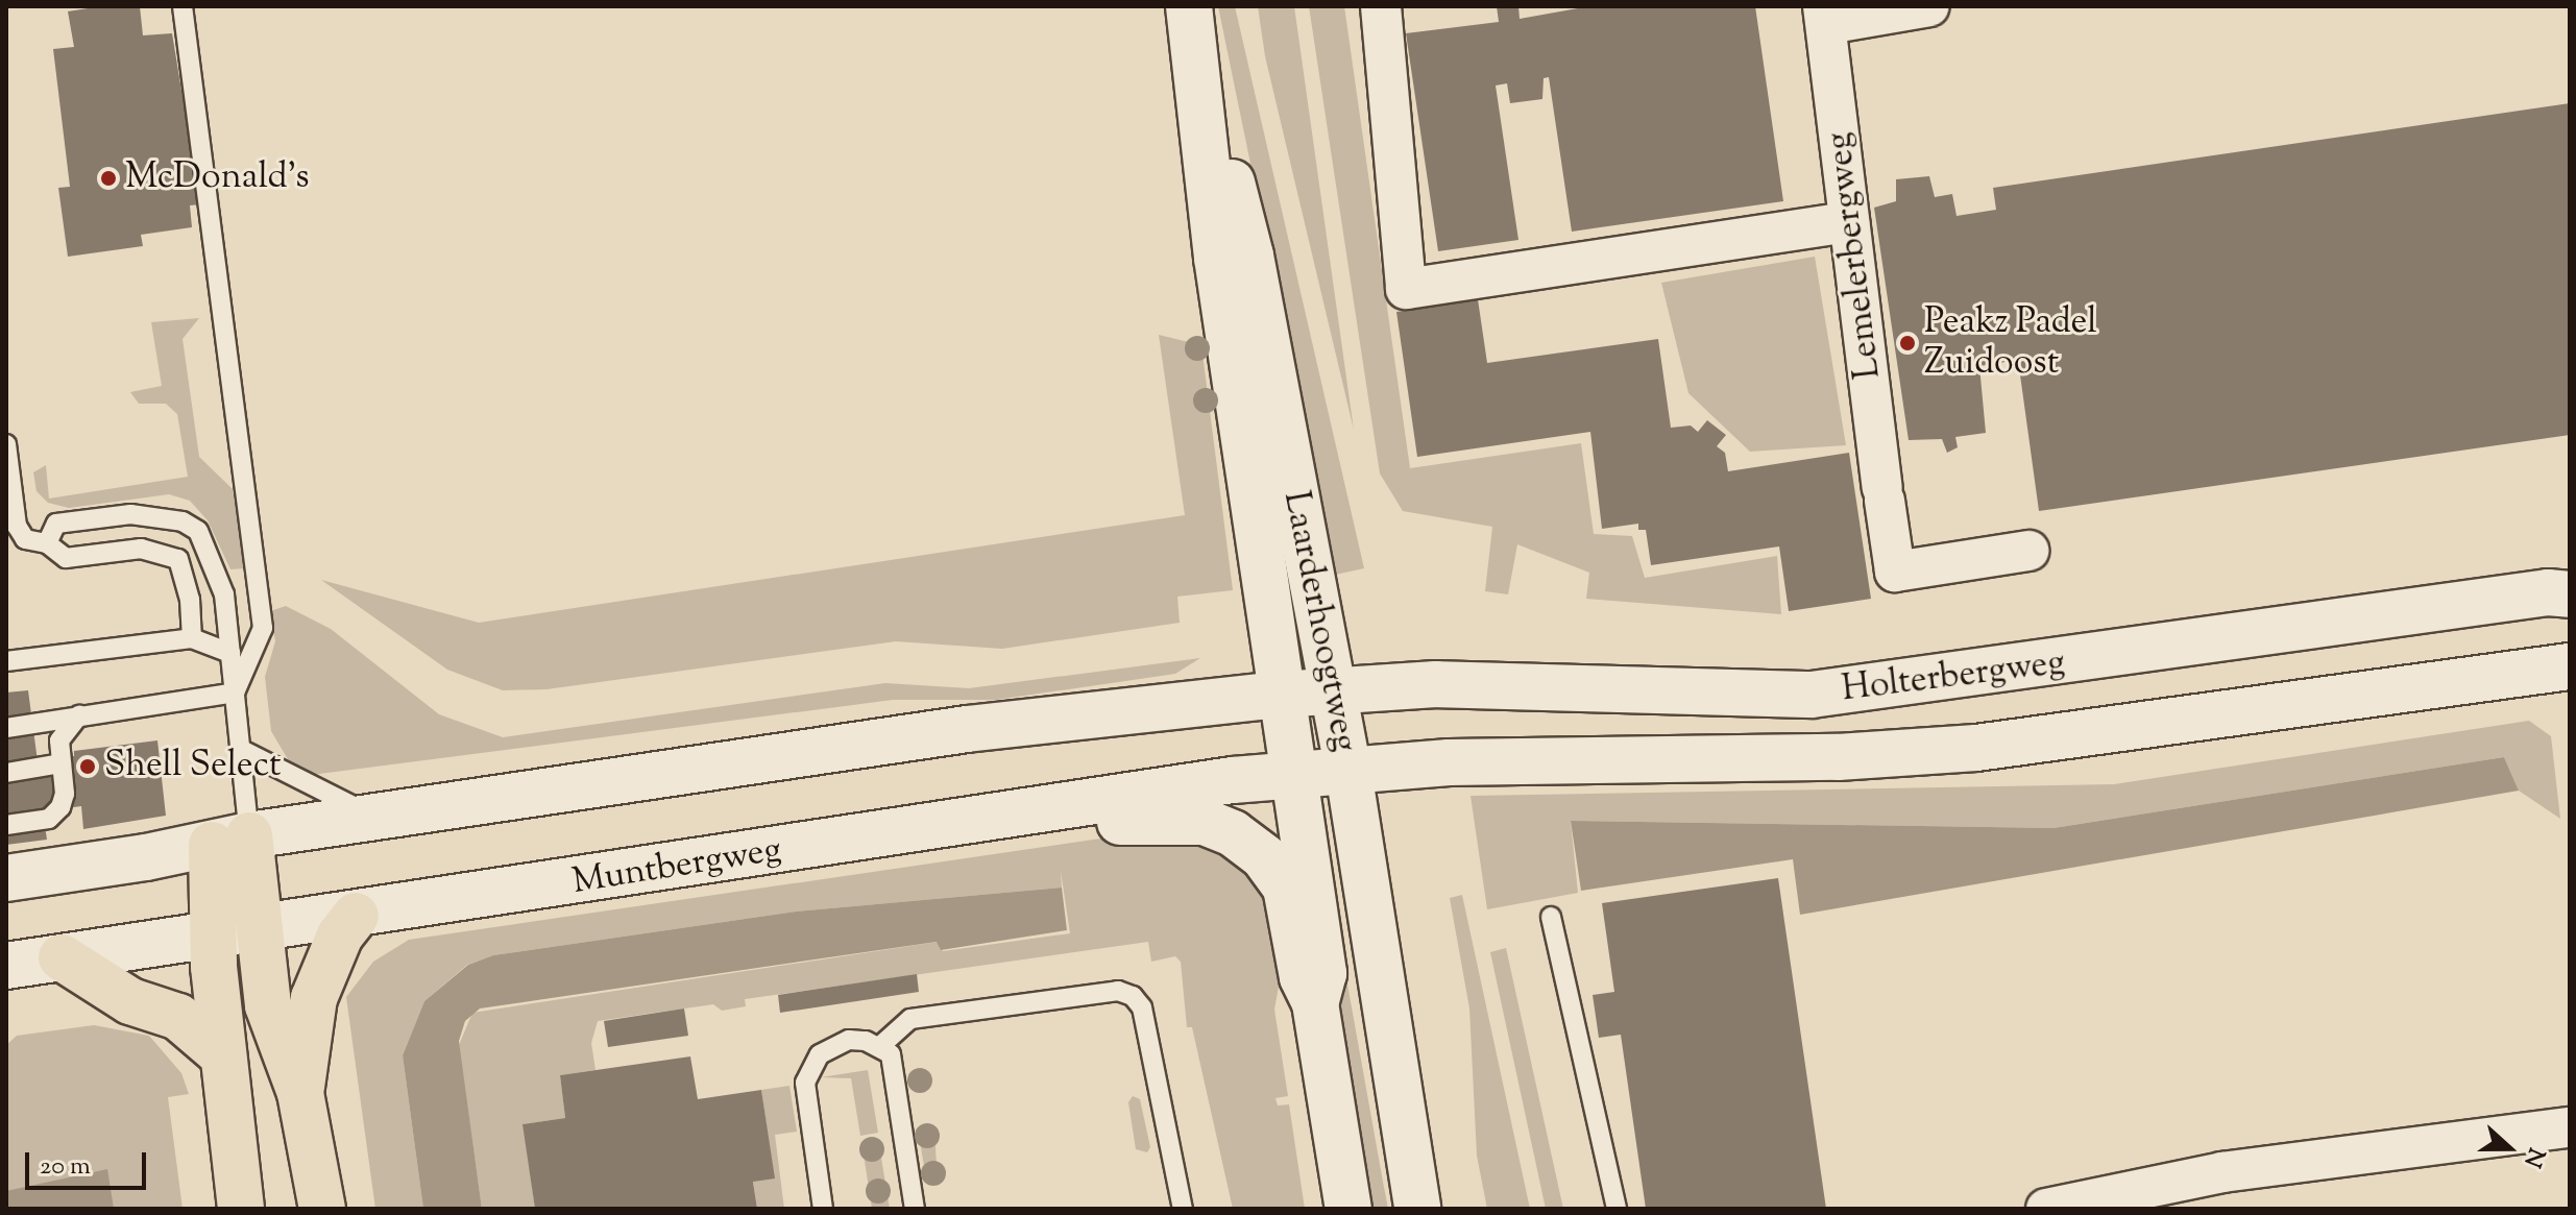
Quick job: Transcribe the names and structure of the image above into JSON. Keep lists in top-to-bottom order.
{
  "streets": {
    "main road": ["Laarderhoogtweg", "Holterbergweg", "Muntbergweg"],
    "street": ["Lemelerbergweg"]
  },
  "crossings": [
    ["Laarderhoogtweg", "Holterbergweg"],
    ["Laarderhoogtweg", "Muntbergweg"],
    ["Holterbergweg", "Muntbergweg"]
  ],
  "places": ["McDonald's", "Peakz Padel Zuidoost", "Shell Select"],
  "scale_bar": "20 m",
  "north": "right"
}
